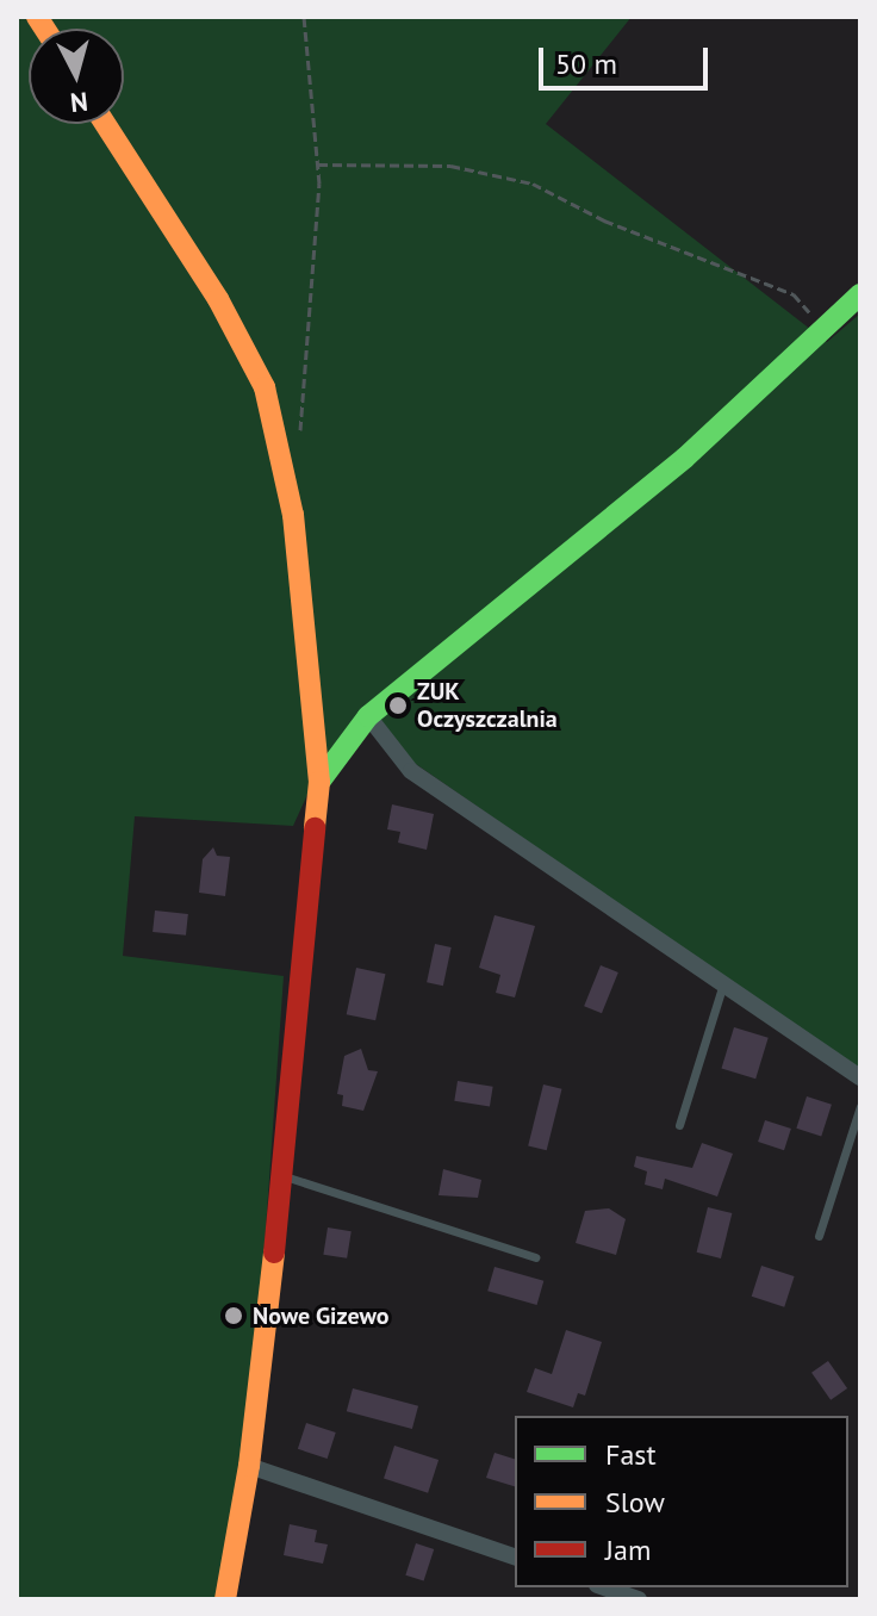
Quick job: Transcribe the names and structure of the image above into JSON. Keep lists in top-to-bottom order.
{
  "places": ["ZUK Oczyszczalnia", "Nowe Gizewo"],
  "legend": ["Fast", "Slow", "Jam"],
  "scale_bar": "50 m",
  "north": "bottom"
}
